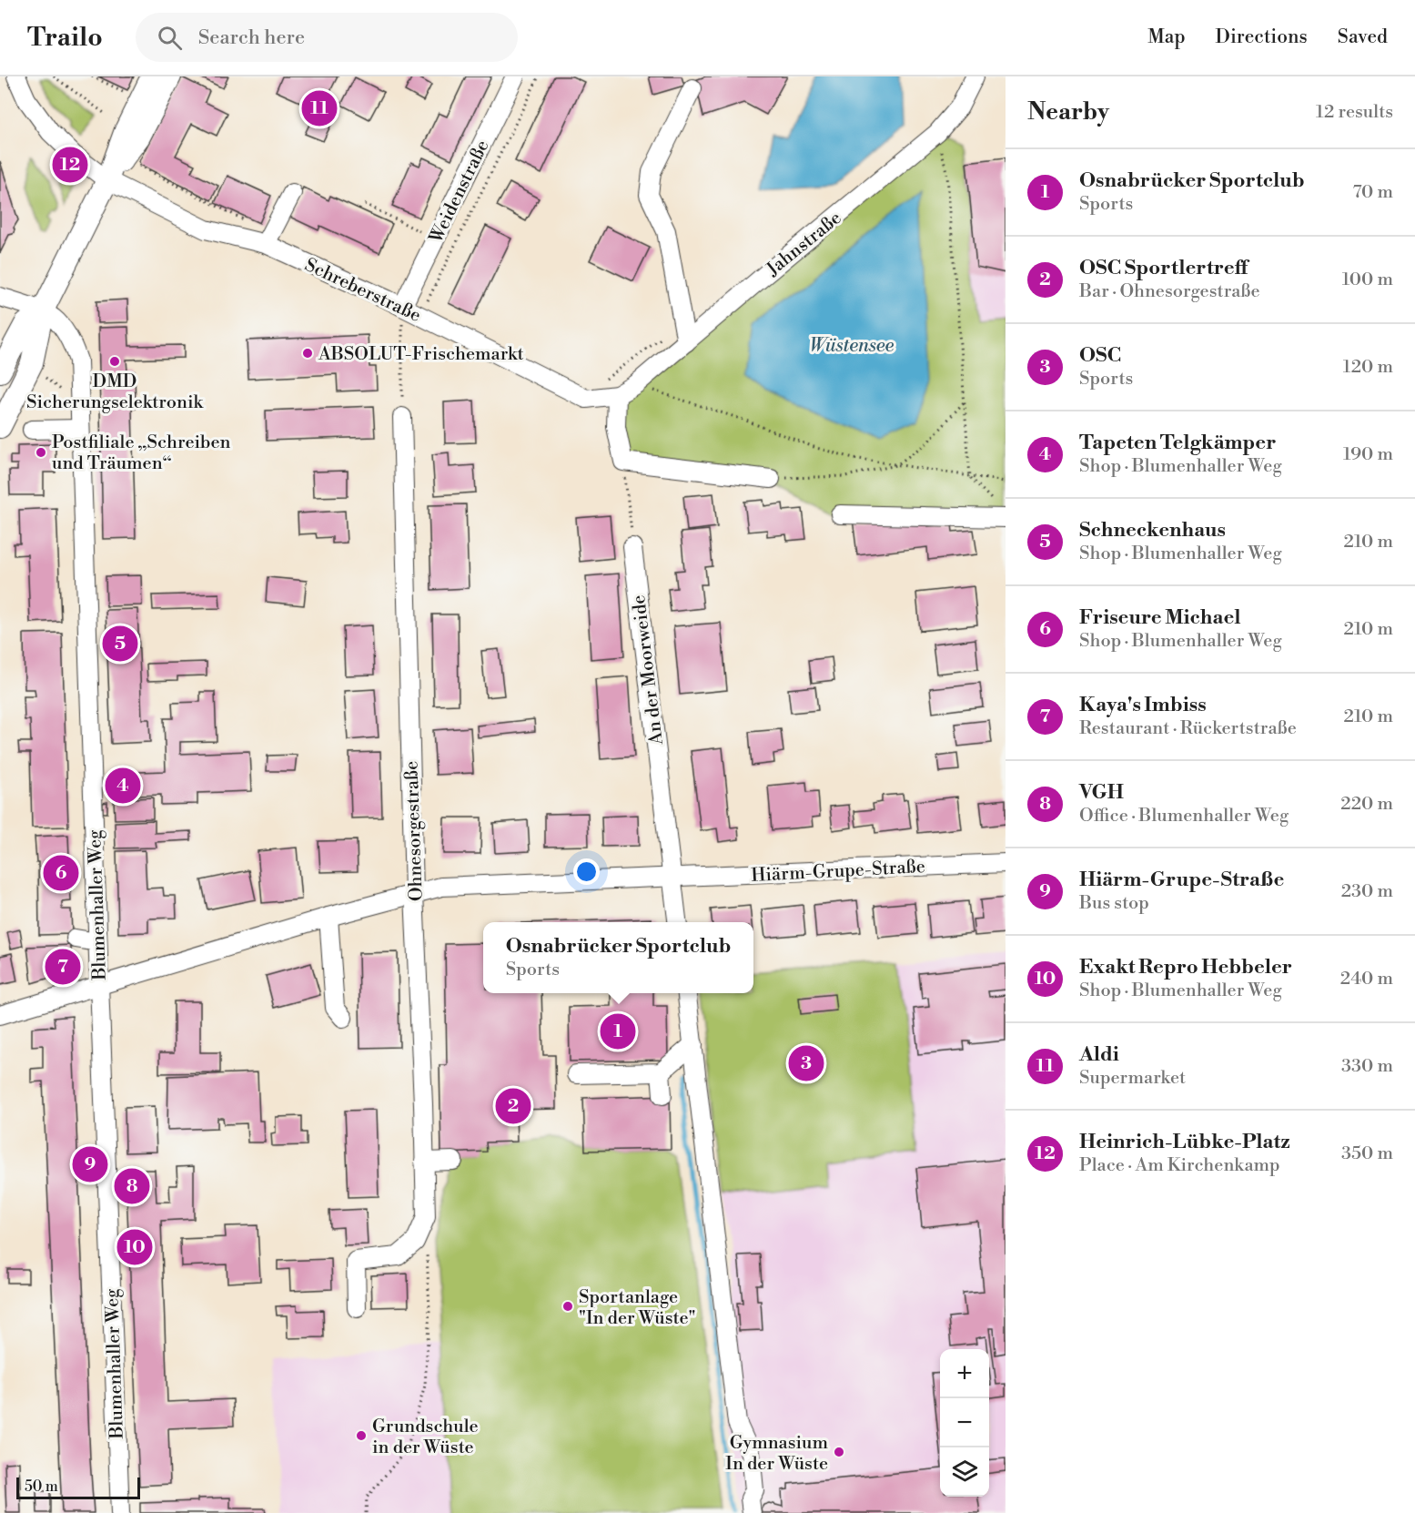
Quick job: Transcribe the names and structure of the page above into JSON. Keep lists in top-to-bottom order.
{
  "streets": {
    "street": [
      "Weidenstraße",
      "Jahnstraße",
      "Schreberstraße",
      "An der Moorweide",
      "Ohnesorgestraße",
      "Hiärm-Grupe-Straße",
      "Blumenhaller Weg"
    ]
  },
  "crossings": [
    ["Weidenstraße", "Schreberstraße"],
    ["Jahnstraße", "Schreberstraße"],
    ["An der Moorweide", "Hiärm-Grupe-Straße"],
    ["Ohnesorgestraße", "Hiärm-Grupe-Straße"],
    ["Hiärm-Grupe-Straße", "Blumenhaller Weg"]
  ],
  "water": ["Wüstensee"],
  "places": [
    "ABSOLUT-Frischemarkt",
    "DMD Sicherungselektronik",
    "Postfiliale „Schreiben und Träumen“",
    "Sportanlage \"In der Wüste\"",
    "Grundschule in der Wüste",
    "Gymnasium In der Wüste"
  ],
  "scale_bar": "50 m",
  "page": {
    "header": "Trailo",
    "search": "Search here",
    "nav": ["Map", "Directions", "Saved"],
    "heading": ["Nearby", "12 results"],
    "pins": [
      "11",
      "12",
      "5",
      "4",
      "6",
      "7",
      "1",
      "3",
      "2",
      "9",
      "8",
      "10"
    ],
    "list": [
      {
        "mark": "1",
        "name": "Osnabrücker Sportclub",
        "note": "Sports",
        "value": "70 m"
      },
      {
        "mark": "2",
        "name": "OSC Sportlertreff",
        "note": "Bar · Ohnesorgestraße",
        "value": "100 m"
      },
      {
        "mark": "3",
        "name": "OSC",
        "note": "Sports",
        "value": "120 m"
      },
      {
        "mark": "4",
        "name": "Tapeten Telgkämper",
        "note": "Shop · Blumenhaller Weg",
        "value": "190 m"
      },
      {
        "mark": "5",
        "name": "Schneckenhaus",
        "note": "Shop · Blumenhaller Weg",
        "value": "210 m"
      },
      {
        "mark": "6",
        "name": "Friseure Michael",
        "note": "Shop · Blumenhaller Weg",
        "value": "210 m"
      },
      {
        "mark": "7",
        "name": "Kaya's Imbiss",
        "note": "Restaurant · Rückertstraße",
        "value": "210 m"
      },
      {
        "mark": "8",
        "name": "VGH",
        "note": "Office · Blumenhaller Weg",
        "value": "220 m"
      },
      {
        "mark": "9",
        "name": "Hiärm-Grupe-Straße",
        "note": "Bus stop",
        "value": "230 m"
      },
      {
        "mark": "10",
        "name": "Exakt Repro Hebbeler",
        "note": "Shop · Blumenhaller Weg",
        "value": "240 m"
      },
      {
        "mark": "11",
        "name": "Aldi",
        "note": "Supermarket",
        "value": "330 m"
      },
      {
        "mark": "12",
        "name": "Heinrich-Lübke-Platz",
        "note": "Place · Am Kirchenkamp",
        "value": "350 m"
      }
    ],
    "popup": ["Osnabrücker Sportclub", "Sports"],
    "map_buttons": ["+", "−"],
    "scale": "50 m"
  }
}
